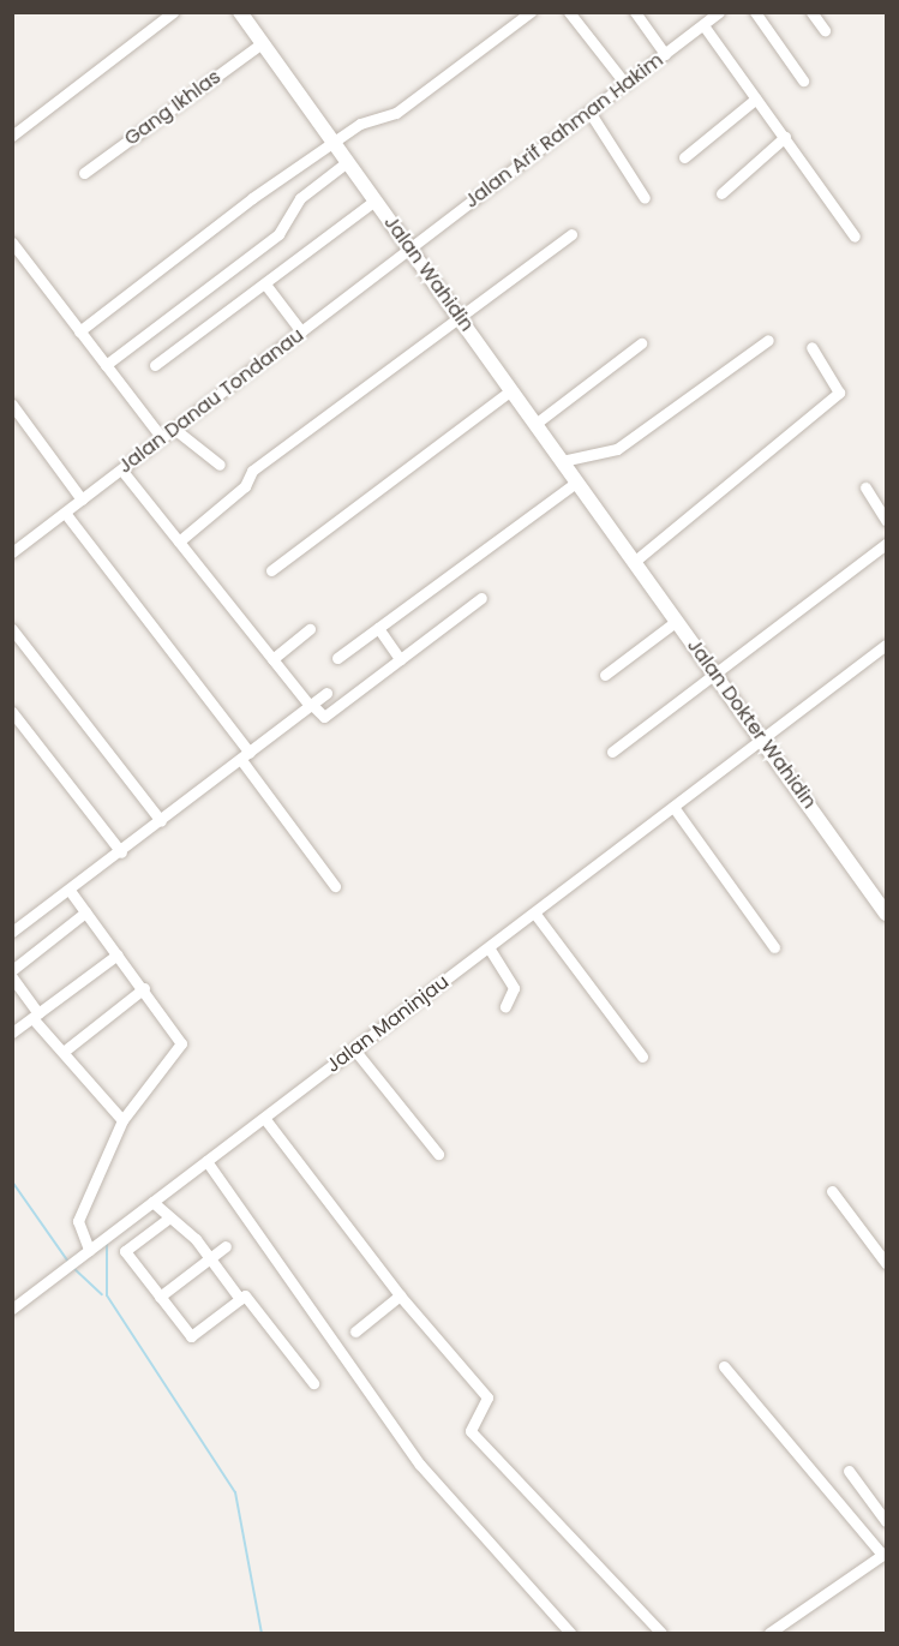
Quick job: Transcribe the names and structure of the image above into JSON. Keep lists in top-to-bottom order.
{
  "streets": {
    "street": [
      "Gang Ikhlas",
      "Jalan Arif Rahman Hakim",
      "Jalan Wahidin",
      "Jalan Danau Tondanau",
      "Jalan Dokter Wahidin",
      "Jalan Maninjau"
    ]
  },
  "crossings": [
    ["Gang Ikhlas", "Jalan Wahidin"],
    ["Jalan Arif Rahman Hakim", "Jalan Wahidin"],
    ["Jalan Arif Rahman Hakim", "Jalan Danau Tondanau"],
    ["Jalan Wahidin", "Jalan Danau Tondanau"],
    ["Jalan Wahidin", "Jalan Dokter Wahidin"],
    ["Jalan Dokter Wahidin", "Jalan Maninjau"]
  ]
}
